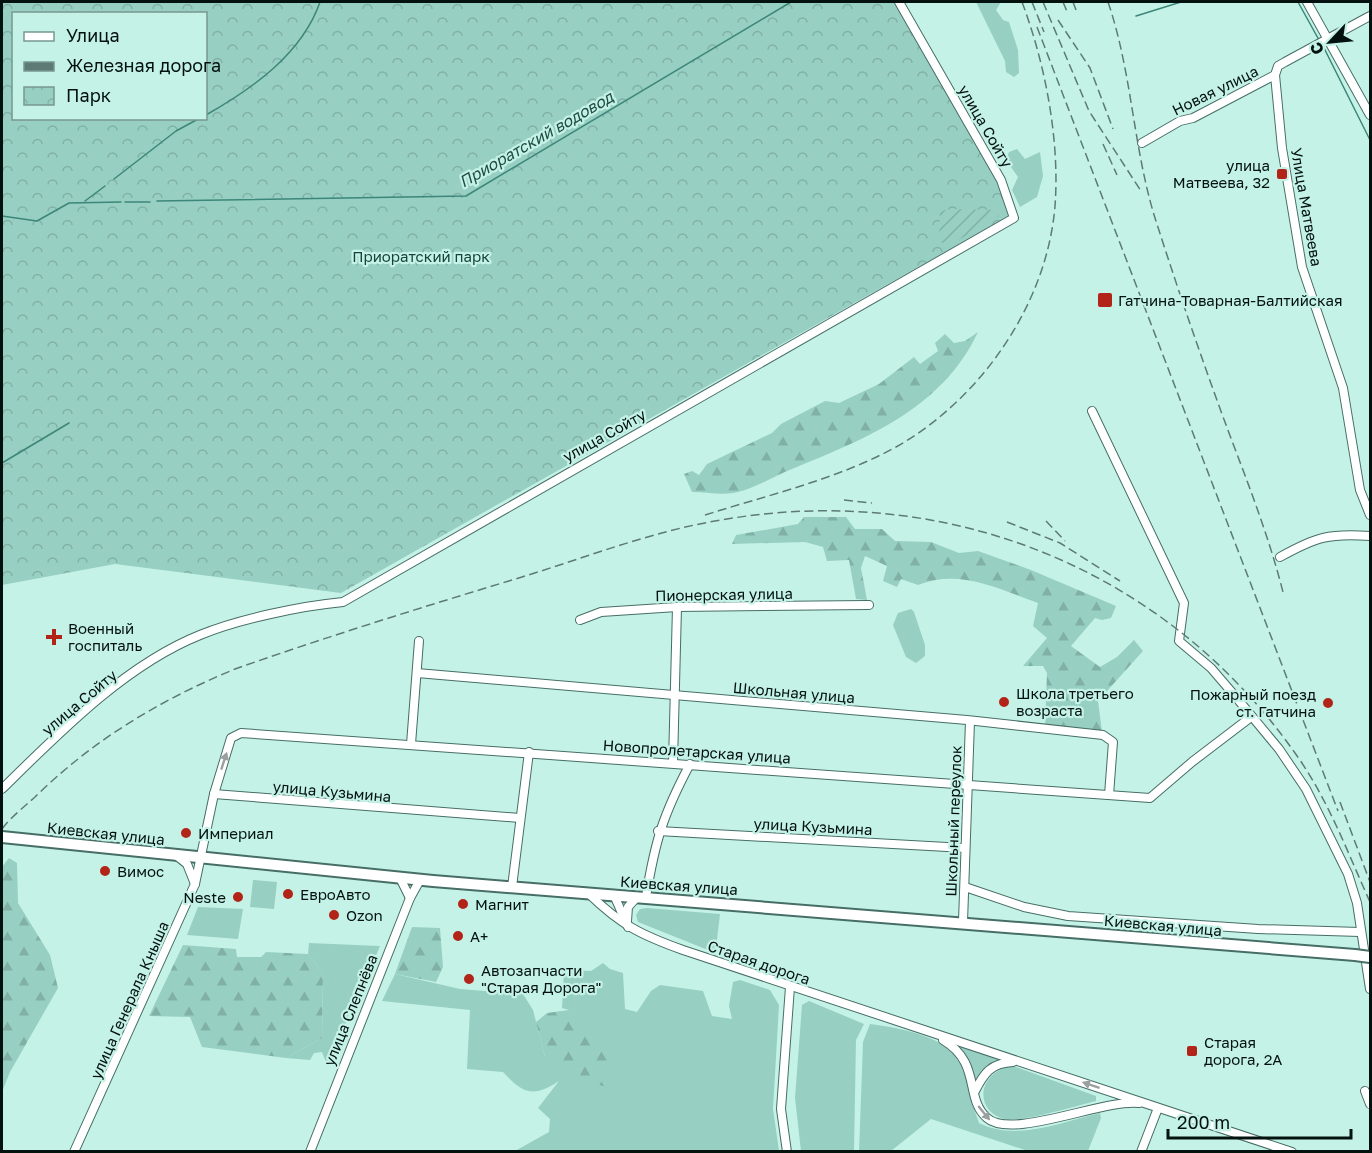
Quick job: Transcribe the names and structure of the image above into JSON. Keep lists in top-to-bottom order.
{
  "streets": {
    "main road": ["Киевская улица"],
    "street": [
      "Новая улица",
      "улица Сойту",
      "Улица Матвеева",
      "Пионерская улица",
      "Школьная улица",
      "Новопролетарская улица",
      "улица Кузьмина",
      "Школьный переулок",
      "Старая дорога",
      "улица Генерала Кныша",
      "улица Слепнёва"
    ]
  },
  "crossings": [
    ["Новая улица", "Улица Матвеева"],
    ["Школьная улица", "Новопролетарская улица"],
    ["Школьная улица", "Школьный переулок"],
    ["Новопролетарская улица", "Школьный переулок"],
    ["Новопролетарская улица", "улица Генерала Кныша"],
    ["улица Кузьмина", "Школьный переулок"],
    ["улица Кузьмина", "улица Генерала Кныша"],
    ["Школьный переулок", "Киевская улица"],
    ["Киевская улица", "Старая дорога"],
    ["Киевская улица", "улица Генерала Кныша"],
    ["Киевская улица", "улица Слепнёва"]
  ],
  "water": ["Приоратский водовод"],
  "parks": ["Приоратский парк"],
  "places": {
    "transit": ["улица Матвеева, 32", "Гатчина-Товарная-Балтийская", "Старая дорога, 2А"],
    "health": ["Военный госпиталь"],
    "other": [
      "Школа третьего возраста",
      "Пожарный поезд ст. Гатчина",
      "Империал",
      "Вимос",
      "ЕвроАвто",
      "Neste",
      "Магнит",
      "Ozon",
      "А+",
      "Автозапчасти \"Старая Дорога\""
    ]
  },
  "legend": ["Улица", "Железная дорога", "Парк"],
  "scale_bar": "200 m",
  "north": "bottom left"
}
